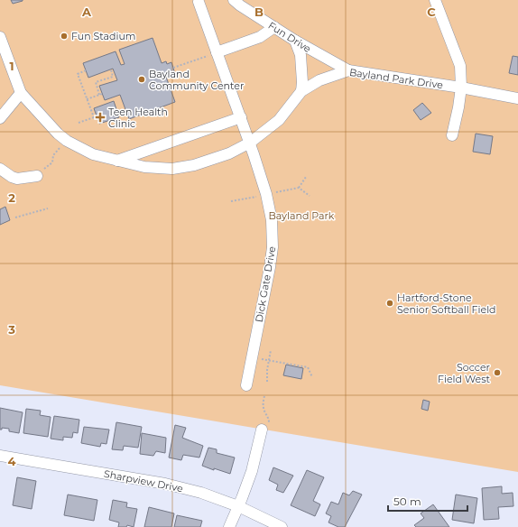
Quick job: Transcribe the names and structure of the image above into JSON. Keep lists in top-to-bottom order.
{
  "streets": {
    "street": [
      "Fun Drive",
      "Bayland Park Drive",
      "Dick Gate Drive",
      "Sharpview Drive"
    ]
  },
  "crossings": [
    ["Fun Drive", "Bayland Park Drive"],
    ["Bayland Park Drive", "Dick Gate Drive"]
  ],
  "parks": ["Bayland Park"],
  "places": {
    "other": [
      "Fun Stadium",
      "Bayland Community Center",
      "Hartford-Stone Senior Softball Field",
      "Soccer Field West"
    ],
    "health": ["Teen Health Clinic"]
  },
  "scale_bar": "50 m",
  "grid": {
    "columns": ["A", "B", "C"],
    "rows": [
      "1",
      "2",
      "3",
      "4"
    ]
  }
}
